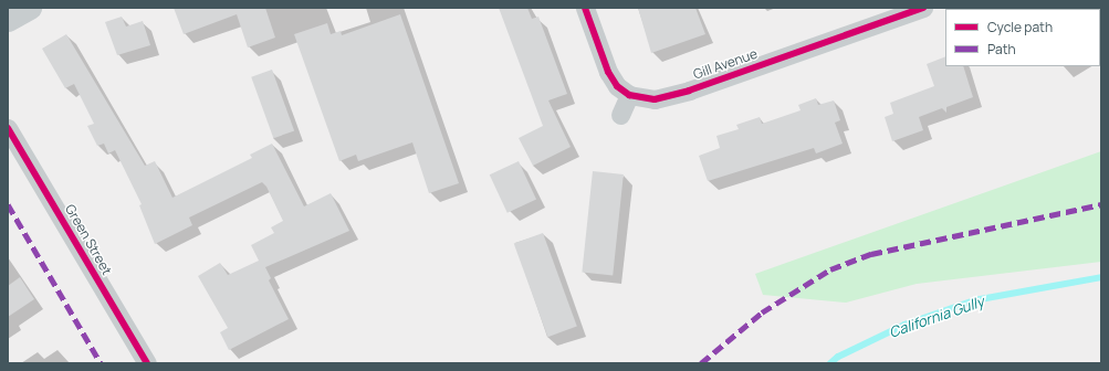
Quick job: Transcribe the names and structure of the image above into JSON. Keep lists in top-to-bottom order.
{
  "streets": {
    "street": ["Gill Avenue", "Green Street"]
  },
  "water": ["California Gully"],
  "legend": ["Cycle path", "Path"]
}
